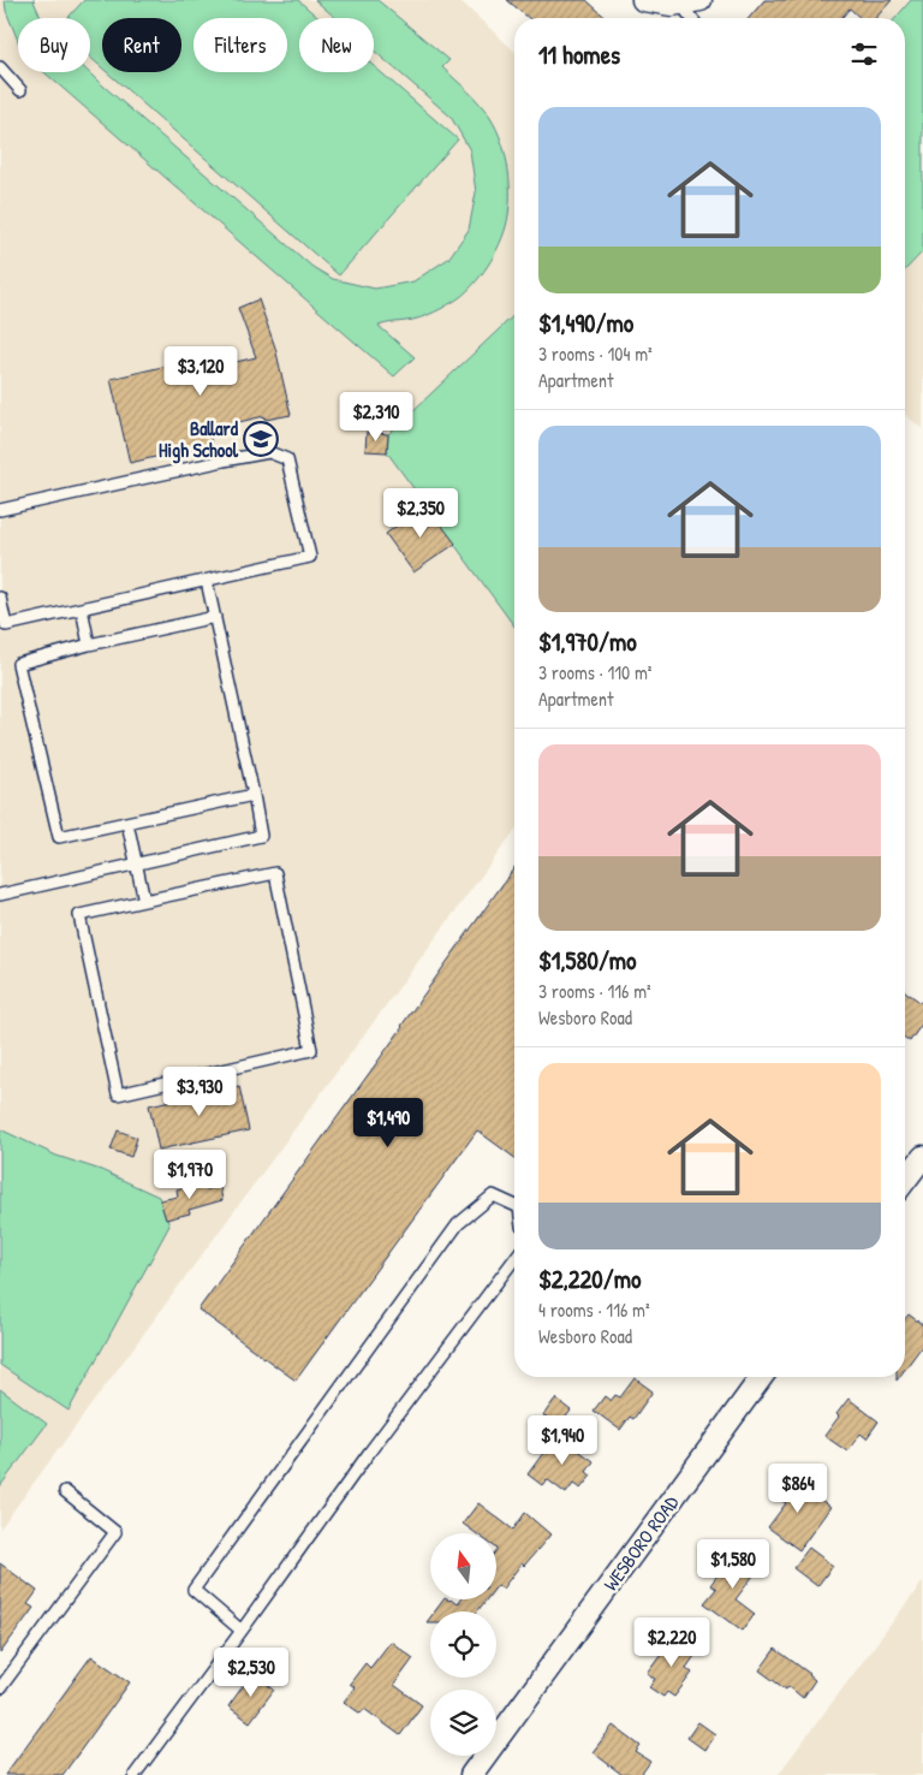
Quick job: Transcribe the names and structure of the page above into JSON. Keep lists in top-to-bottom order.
{
  "streets": {
    "street": ["WESBORO ROAD"]
  },
  "places": {
    "school or university": ["Ballard High School"]
  },
  "north": "top",
  "page": {
    "chip": [
      "Buy",
      "Rent",
      "Filters",
      "New"
    ],
    "heading": "11 homes",
    "list": [
      {
        "name": "$1,490/mo",
        "note": "3 rooms · 104 m² · Apartment"
      },
      {
        "name": "$1,970/mo",
        "note": "3 rooms · 110 m² · Apartment"
      },
      {
        "name": "$1,580/mo",
        "note": "3 rooms · 116 m² · Wesboro Road"
      },
      {
        "name": "$2,220/mo",
        "note": "4 rooms · 116 m² · Wesboro Road"
      }
    ],
    "price": [
      "$3,120",
      "$2,310",
      "$2,350",
      "$3,930",
      "$1,490",
      "$1,970",
      "$1,940",
      "$864",
      "$1,580",
      "$2,220",
      "$2,530"
    ]
  }
}
